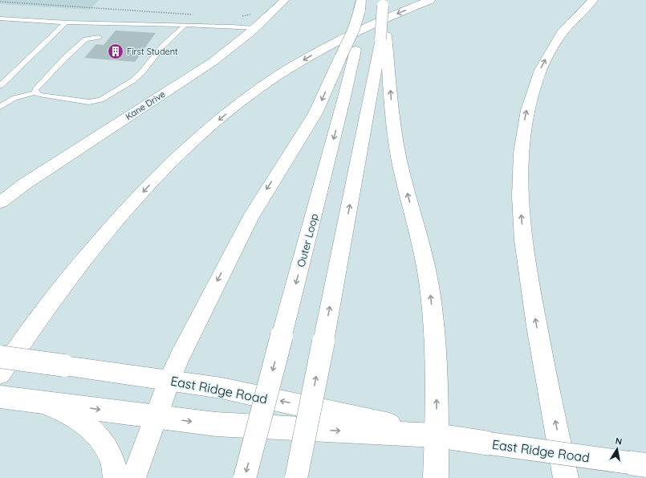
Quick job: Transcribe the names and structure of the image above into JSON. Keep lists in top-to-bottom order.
{
  "streets": {
    "main road": ["Kane Drive", "Outer Loop", "East Ridge Road"]
  },
  "places": {
    "building": ["First Student"]
  },
  "north": "top"
}
